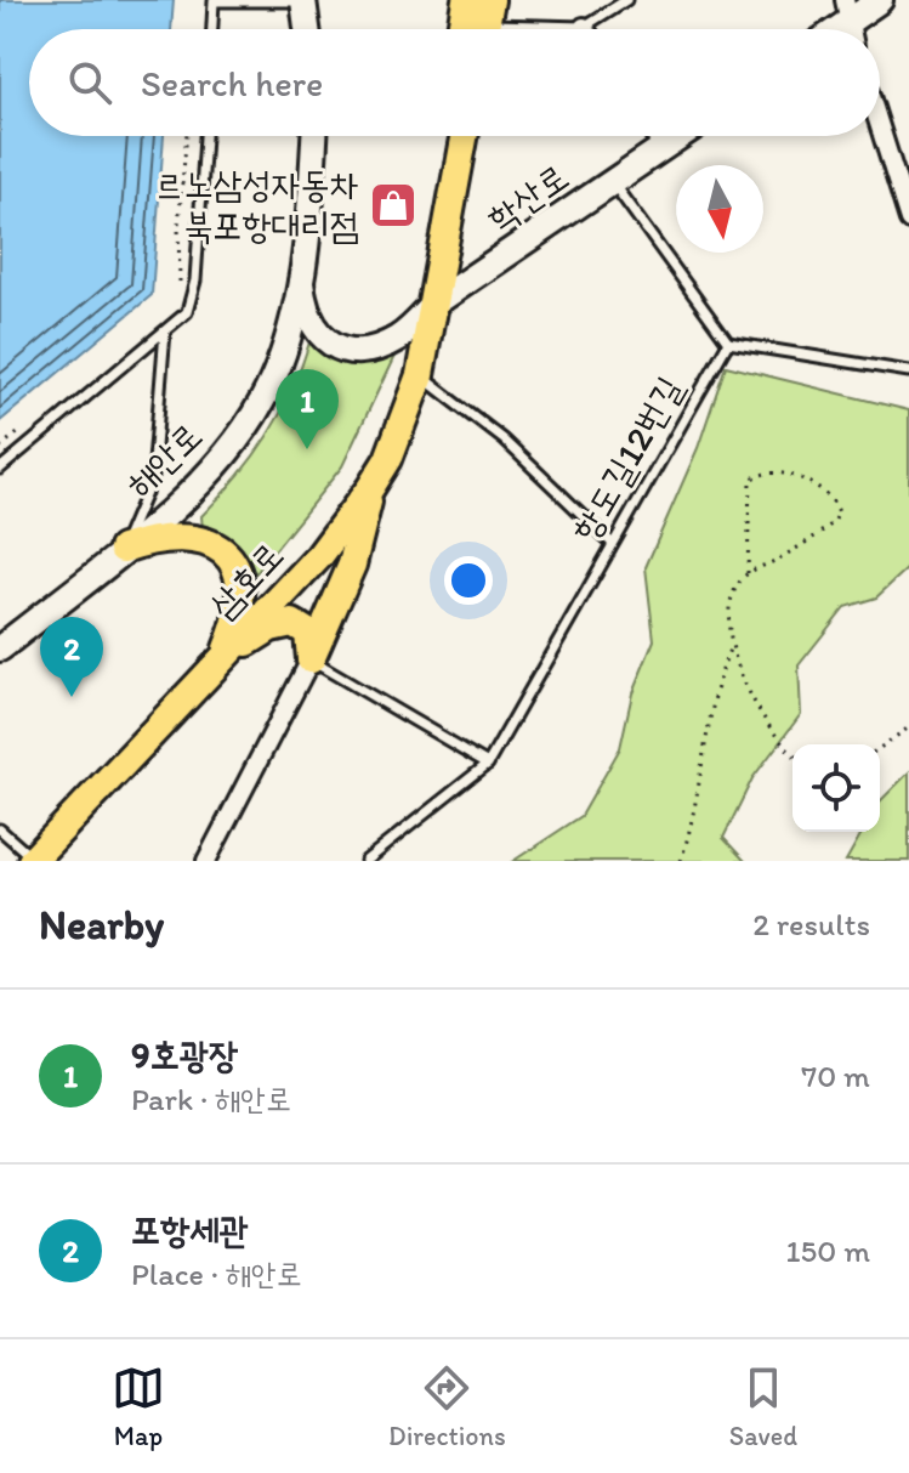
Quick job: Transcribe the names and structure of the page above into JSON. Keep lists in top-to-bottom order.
{
  "streets": {
    "main road": ["삼호로"],
    "street": ["학산로", "해안로"],
    "lane": ["항도길12번길"]
  },
  "crossings": [
    ["학산로", "해안로"],
    ["학산로", "삼호로"]
  ],
  "places": {
    "shop": ["르노삼성자동차 북포항대리점"]
  },
  "north": "bottom",
  "page": {
    "search": "Search here",
    "pins": ["1", "2"],
    "heading": ["Nearby", "2 results"],
    "list": [
      {
        "mark": "1",
        "name": "9호광장",
        "note": "Park · 해안로",
        "value": "70 m"
      },
      {
        "mark": "2",
        "name": "포항세관",
        "note": "Place · 해안로",
        "value": "150 m"
      }
    ],
    "nav": ["Map", "Directions", "Saved"]
  }
}
